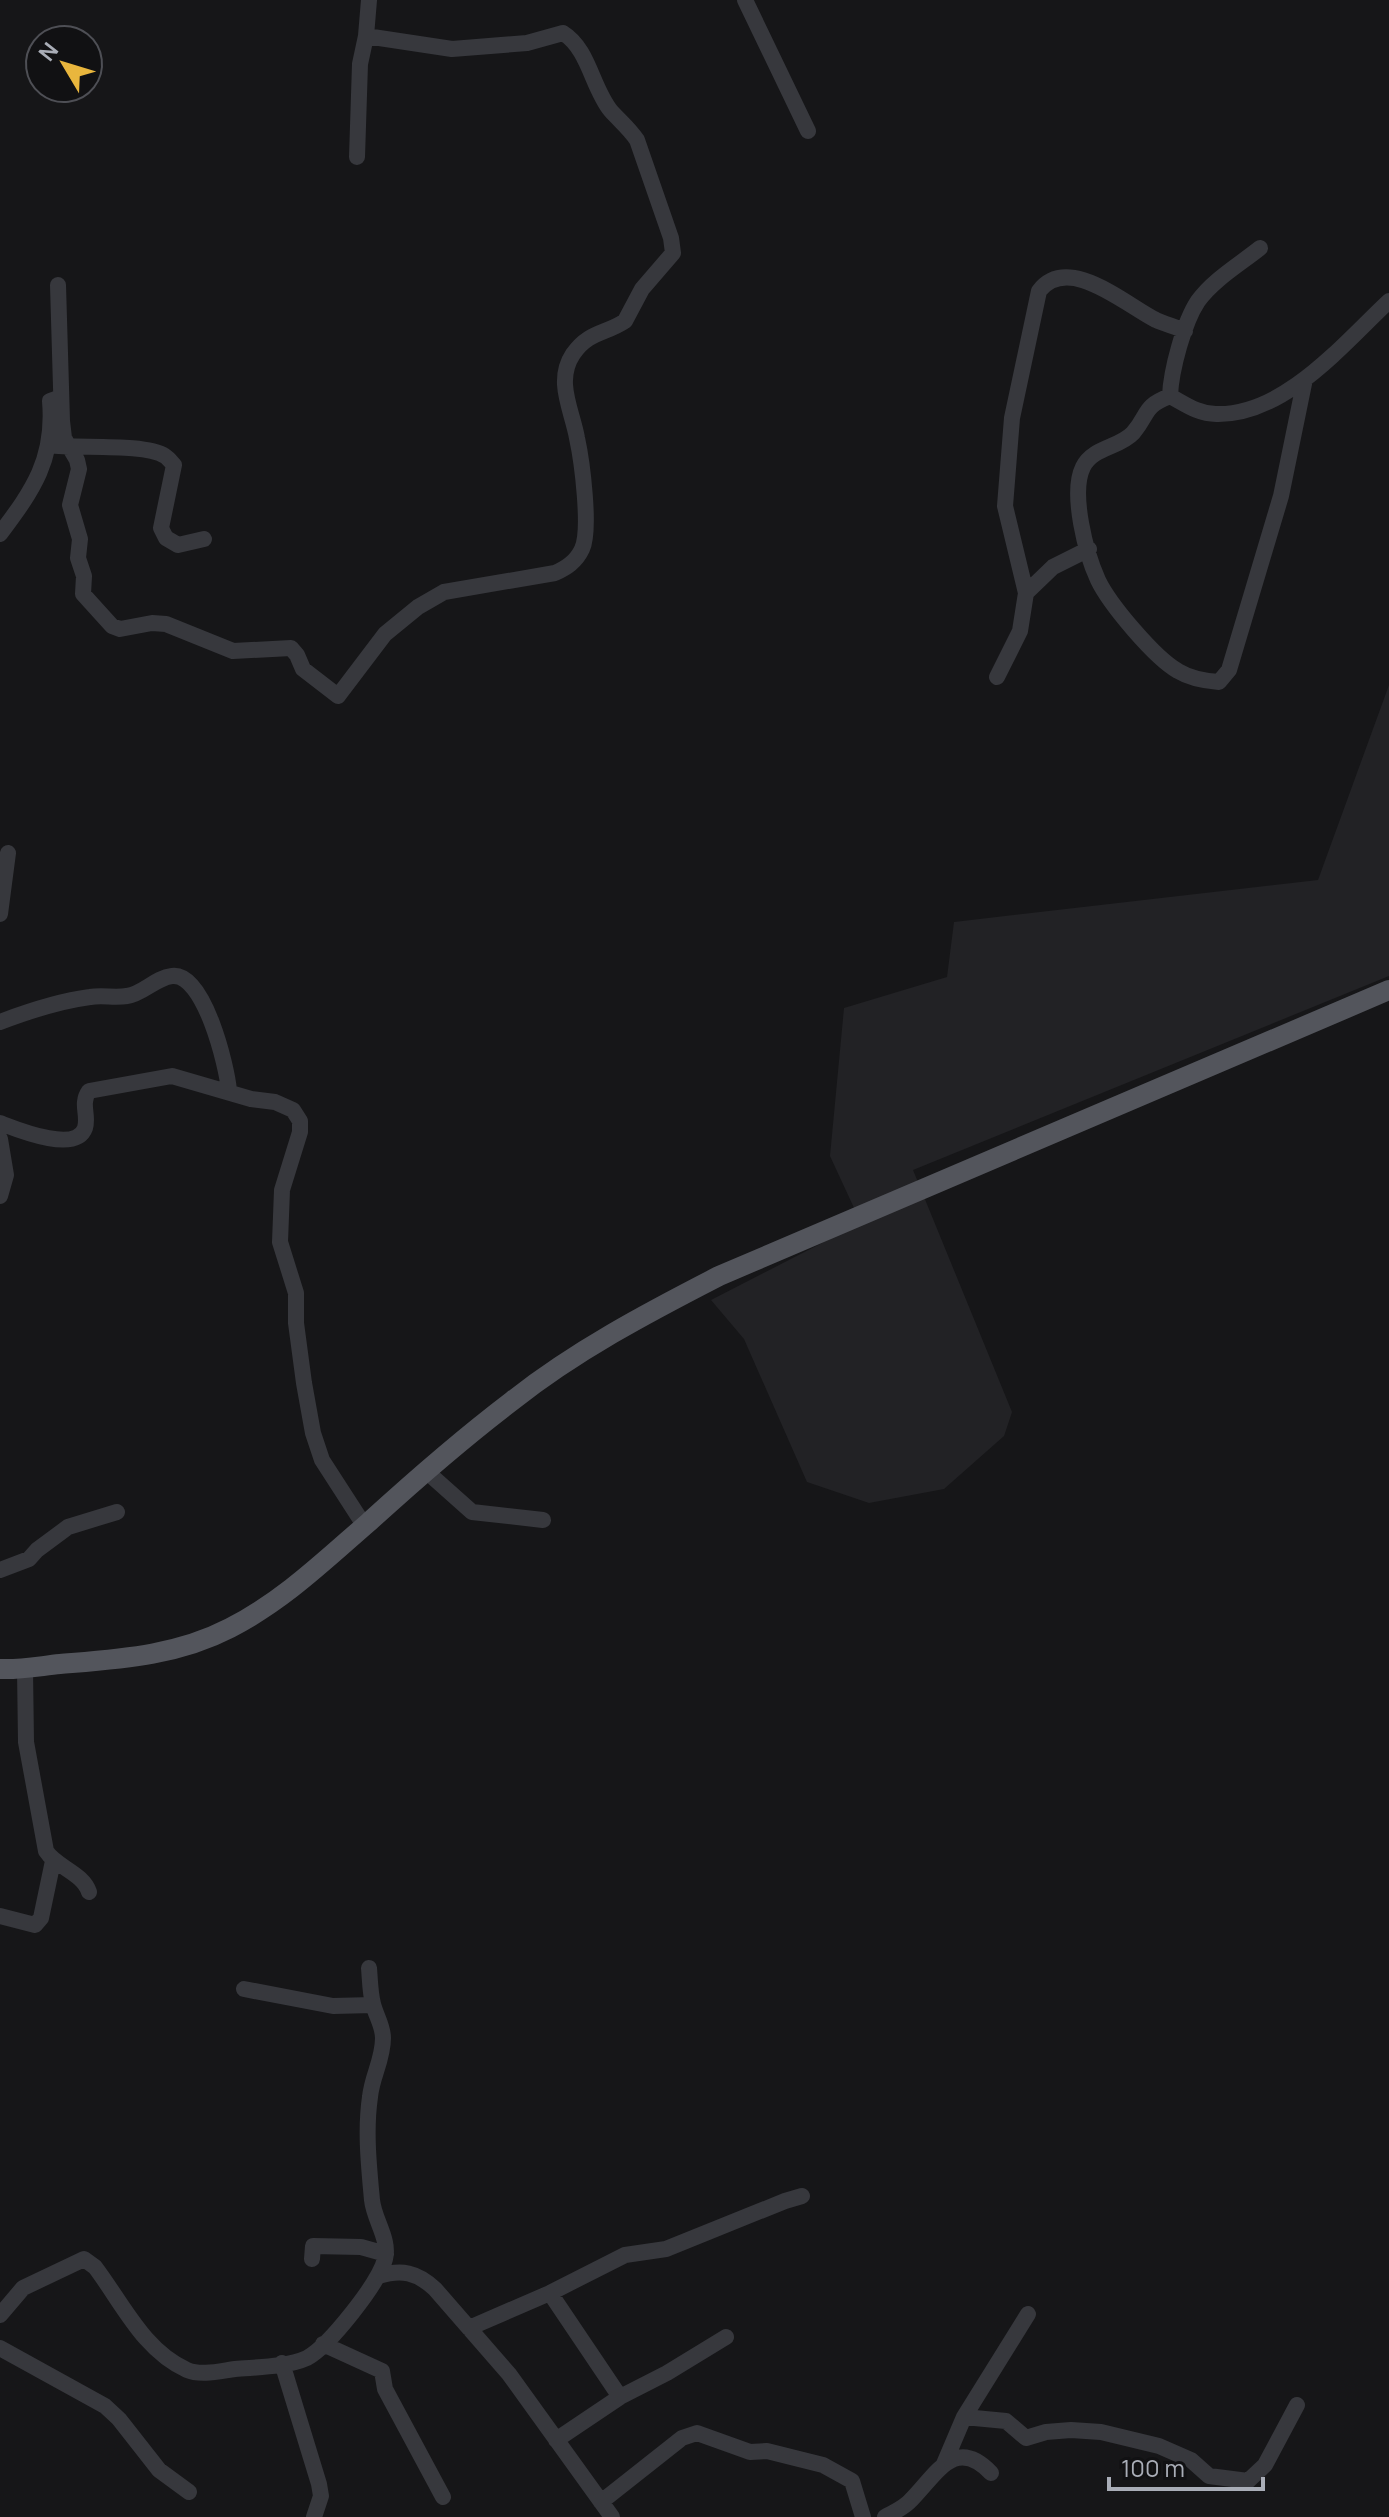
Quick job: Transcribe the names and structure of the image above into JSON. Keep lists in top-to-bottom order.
{
  "scale_bar": "100 m",
  "north": "top left"
}
